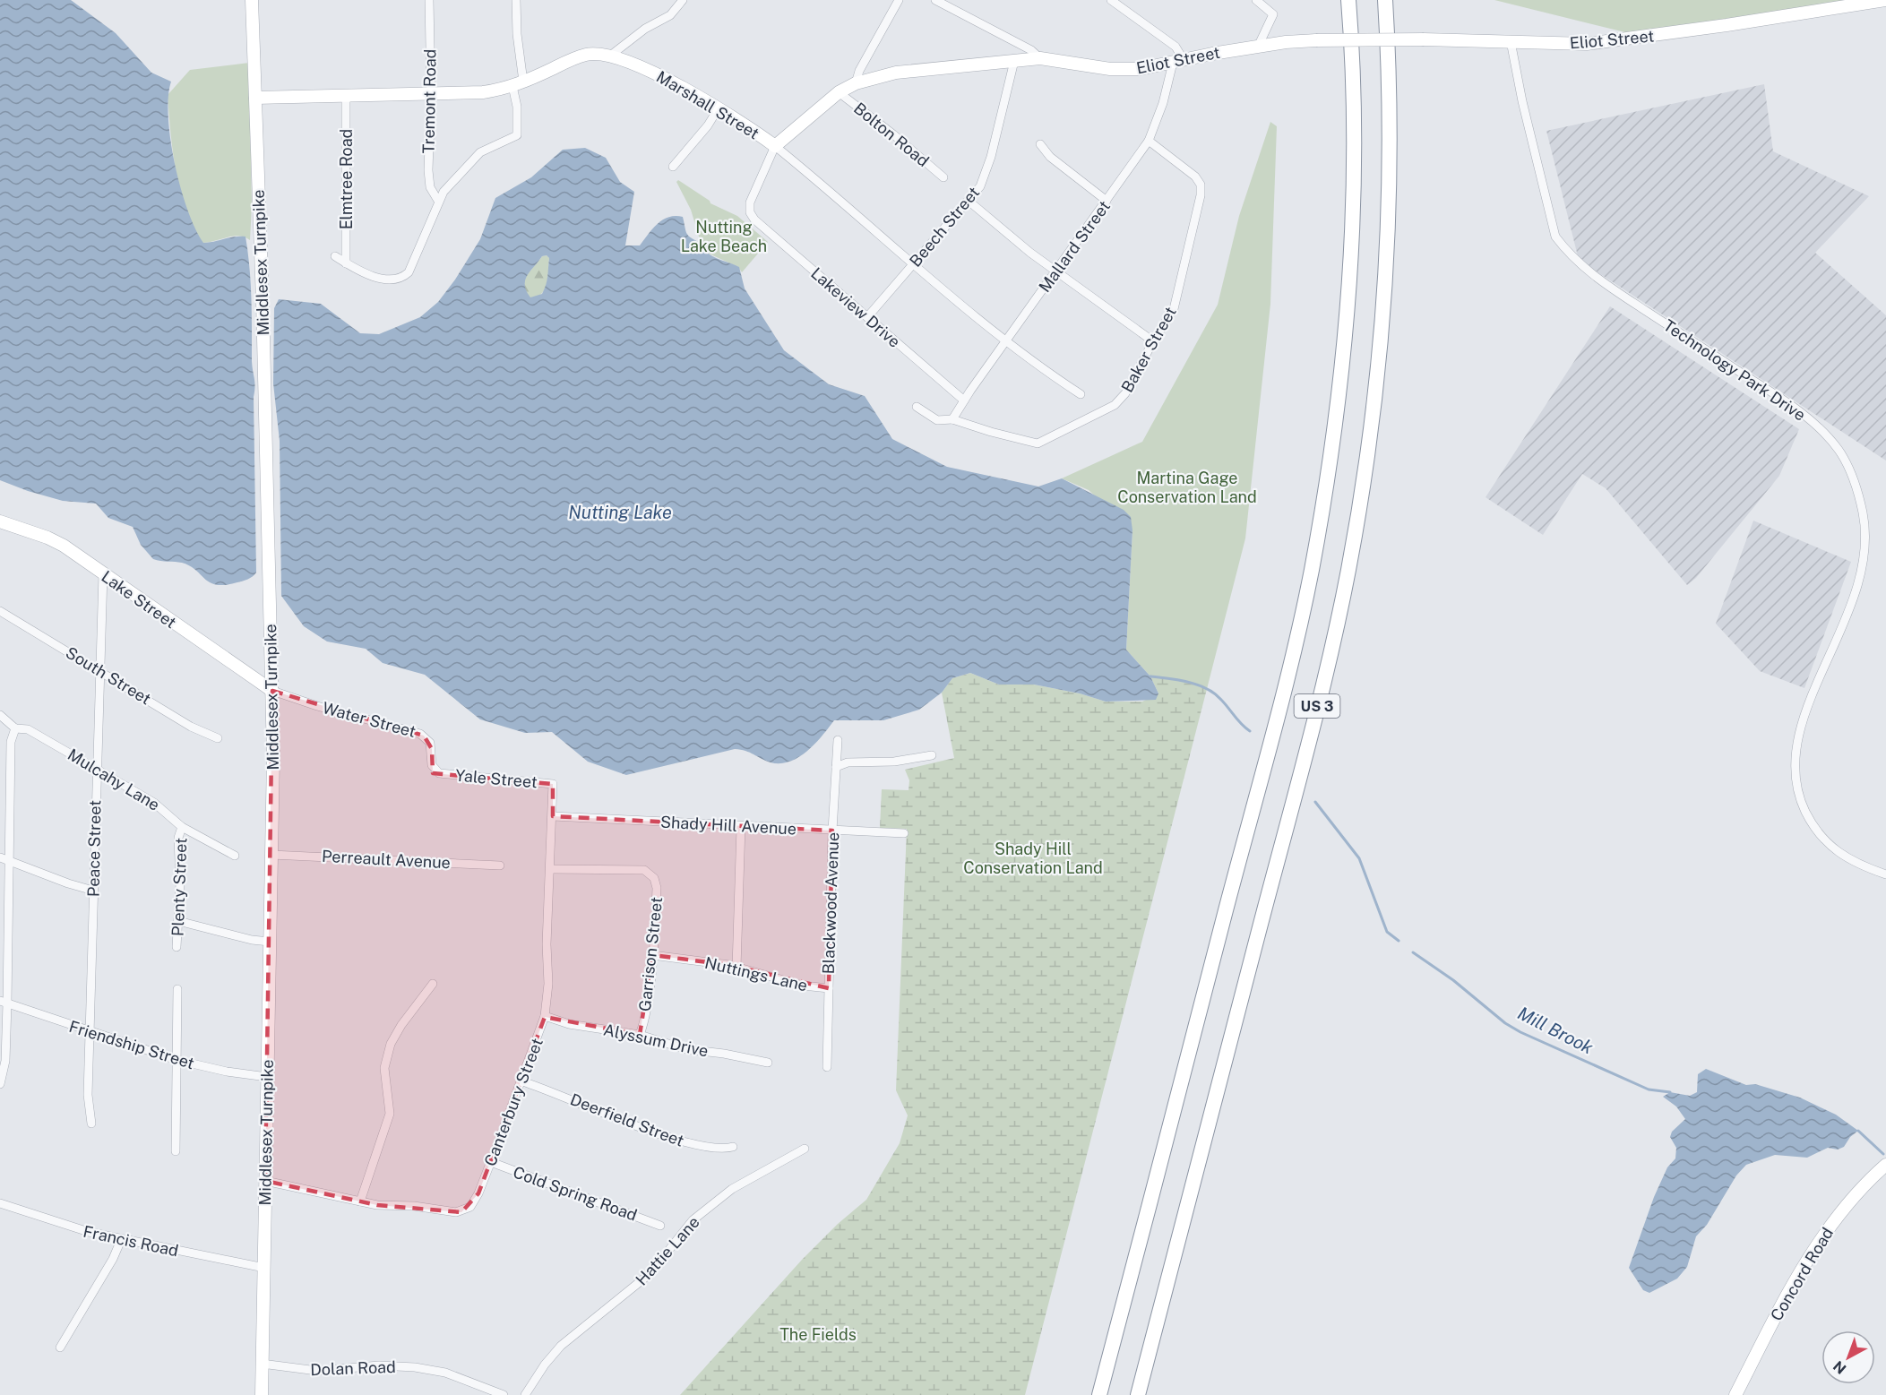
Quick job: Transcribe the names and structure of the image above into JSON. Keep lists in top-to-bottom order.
{
  "streets": {
    "highway": ["US 3"],
    "street": [
      "Eliot Street",
      "Tremont Road",
      "Marshall Street",
      "Bolton Road",
      "Elmtree Road",
      "Beech Street",
      "Mallard Street",
      "Middlesex Turnpike",
      "Lakeview Drive",
      "Baker Street",
      "Technology Park Drive",
      "Lake Street",
      "South Street",
      "Water Street",
      "Yale Street",
      "Mulcahy Lane",
      "Shady Hill Avenue",
      "Peace Street",
      "Perreault Avenue",
      "Plenty Street",
      "Blackwood Avenue",
      "Garrison Street",
      "Nuttings Lane",
      "Alyssum Drive",
      "Friendship Street",
      "Canterbury Street",
      "Deerfield Street",
      "Cold Spring Road",
      "Francis Road",
      "Hattie Lane",
      "Concord Road",
      "Dolan Road"
    ]
  },
  "crossings": [
    ["Eliot Street", "Marshall Street"],
    ["Eliot Street", "Bolton Road"],
    ["Eliot Street", "Beech Street"],
    ["Eliot Street", "Mallard Street"],
    ["Eliot Street", "Lakeview Drive"],
    ["Eliot Street", "Technology Park Drive"],
    ["Tremont Road", "Marshall Street"],
    ["Marshall Street", "Elmtree Road"],
    ["Marshall Street", "Beech Street"],
    ["Marshall Street", "Mallard Street"],
    ["Marshall Street", "Middlesex Turnpike"],
    ["Beech Street", "Lakeview Drive"],
    ["Mallard Street", "Lakeview Drive"],
    ["Mallard Street", "Baker Street"],
    ["Middlesex Turnpike", "Lake Street"],
    ["Middlesex Turnpike", "Water Street"],
    ["Middlesex Turnpike", "Perreault Avenue"],
    ["Middlesex Turnpike", "Friendship Street"],
    ["Middlesex Turnpike", "Canterbury Street"],
    ["Middlesex Turnpike", "Francis Road"],
    ["Middlesex Turnpike", "Dolan Road"],
    ["Lake Street", "Water Street"],
    ["Lake Street", "Peace Street"],
    ["South Street", "Peace Street"],
    ["Water Street", "Yale Street"],
    ["Yale Street", "Canterbury Street"],
    ["Mulcahy Lane", "Peace Street"],
    ["Mulcahy Lane", "Plenty Street"],
    ["Shady Hill Avenue", "Blackwood Avenue"],
    ["Shady Hill Avenue", "Canterbury Street"],
    ["Peace Street", "Friendship Street"],
    ["Blackwood Avenue", "Nuttings Lane"],
    ["Garrison Street", "Nuttings Lane"],
    ["Garrison Street", "Alyssum Drive"],
    ["Garrison Street", "Canterbury Street"],
    ["Alyssum Drive", "Canterbury Street"],
    ["Canterbury Street", "Deerfield Street"],
    ["Canterbury Street", "Cold Spring Road"]
  ],
  "water": ["Nutting Lake", "Mill Brook"],
  "parks": [
    "Nutting Lake Beach",
    "Martina Gage Conservation Land",
    "Shady Hill Conservation Land",
    "The Fields"
  ],
  "north": "bottom left"
}
